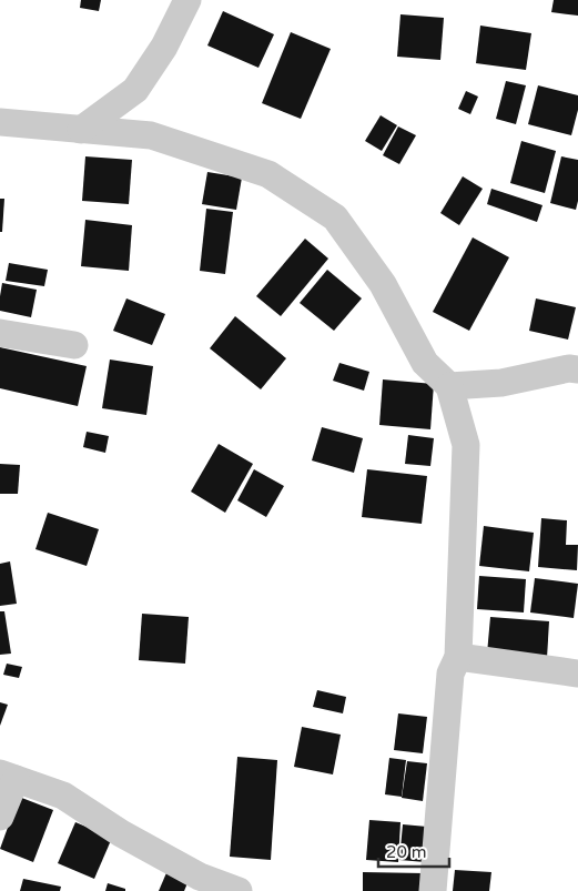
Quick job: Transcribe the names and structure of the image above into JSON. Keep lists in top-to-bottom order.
{
  "scale_bar": "20 m"
}
